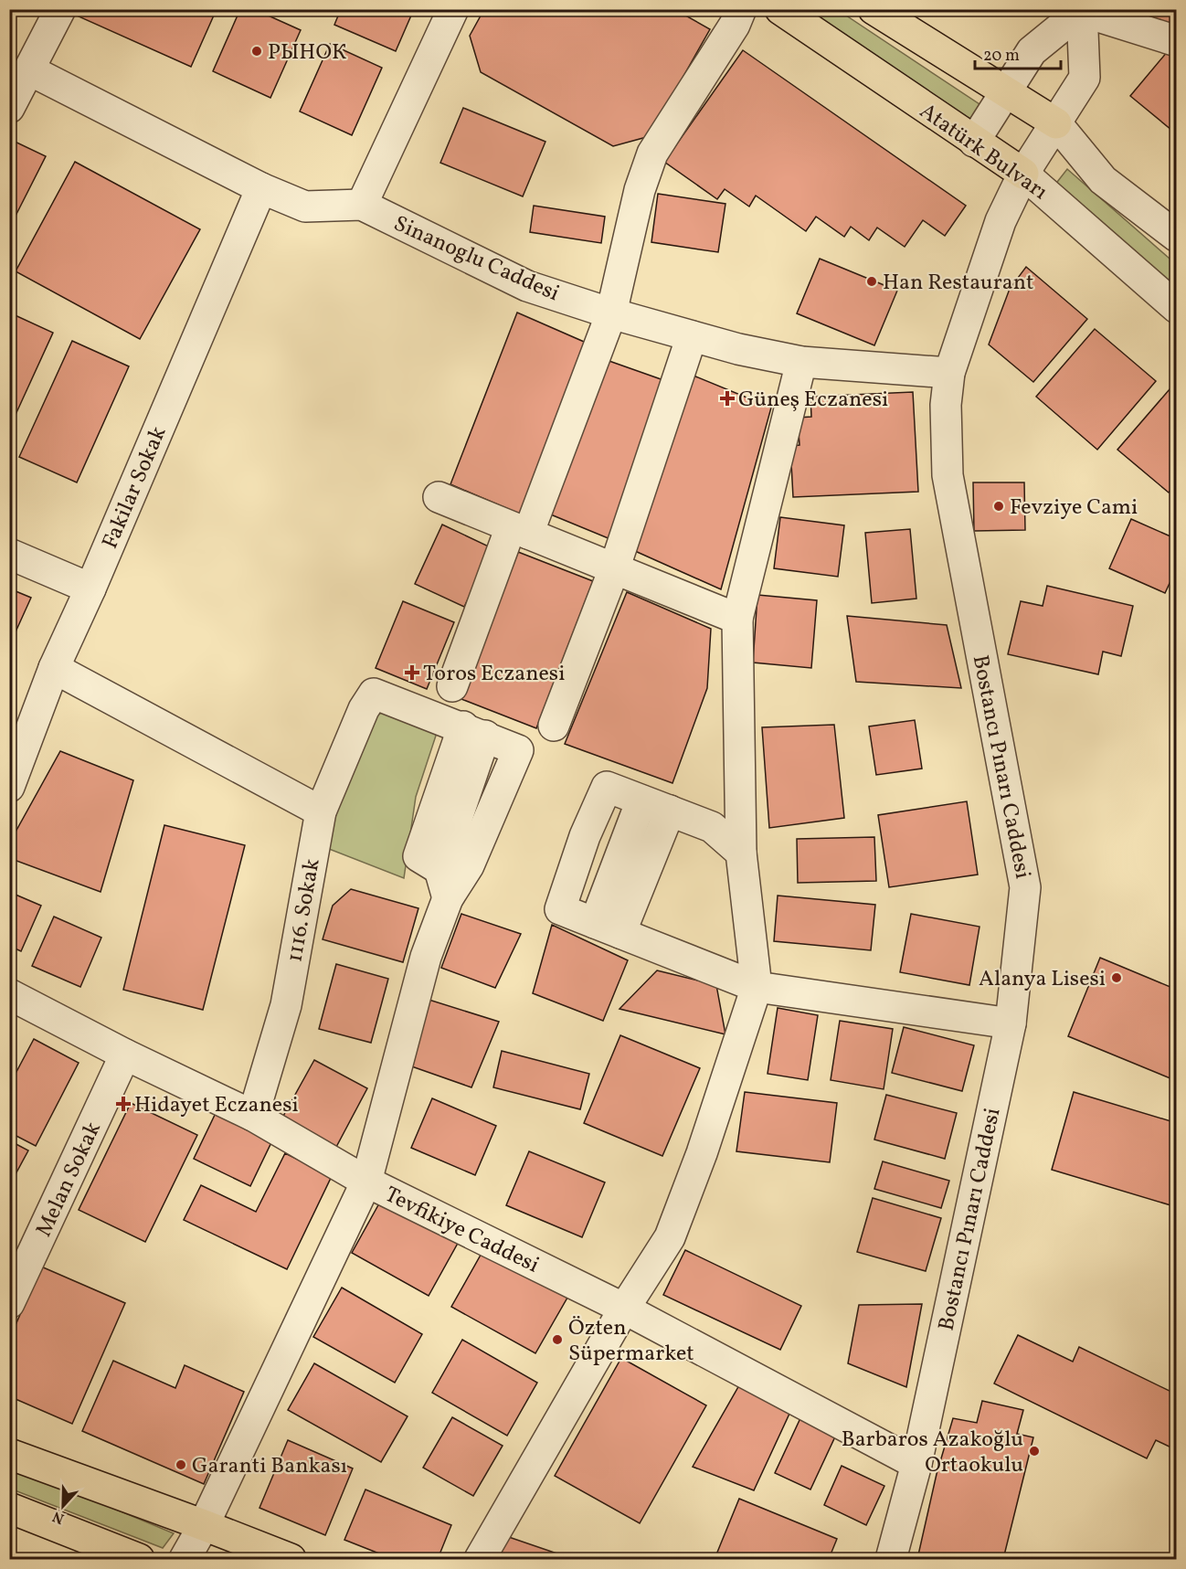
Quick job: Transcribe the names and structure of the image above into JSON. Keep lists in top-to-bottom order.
{
  "streets": {
    "main road": ["Atatürk Bulvarı"],
    "street": [
      "Sinanoglu Caddesi",
      "Fakilar Sokak",
      "Bostancı Pınarı Caddesi",
      "1116. Sokak",
      "Melan Sokak",
      "Tevfikiye Caddesi"
    ]
  },
  "crossings": [
    ["Atatürk Bulvarı", "Bostancı Pınarı Caddesi"],
    ["Sinanoglu Caddesi", "Fakilar Sokak"],
    ["Sinanoglu Caddesi", "Bostancı Pınarı Caddesi"],
    ["Bostancı Pınarı Caddesi", "Tevfikiye Caddesi"],
    ["1116. Sokak", "Tevfikiye Caddesi"],
    ["Melan Sokak", "Tevfikiye Caddesi"]
  ],
  "places": {
    "other": [
      "РЫНОК",
      "Han Restaurant",
      "Fevziye Cami",
      "Alanya Lisesi",
      "Özten Süpermarket",
      "Barbaros Azakoğlu Ortaokulu",
      "Garanti Bankası"
    ],
    "health": ["Güneş Eczanesi", "Toros Eczanesi", "Hidayet Eczanesi"]
  },
  "scale_bar": "20 m",
  "north": "bottom"
}
